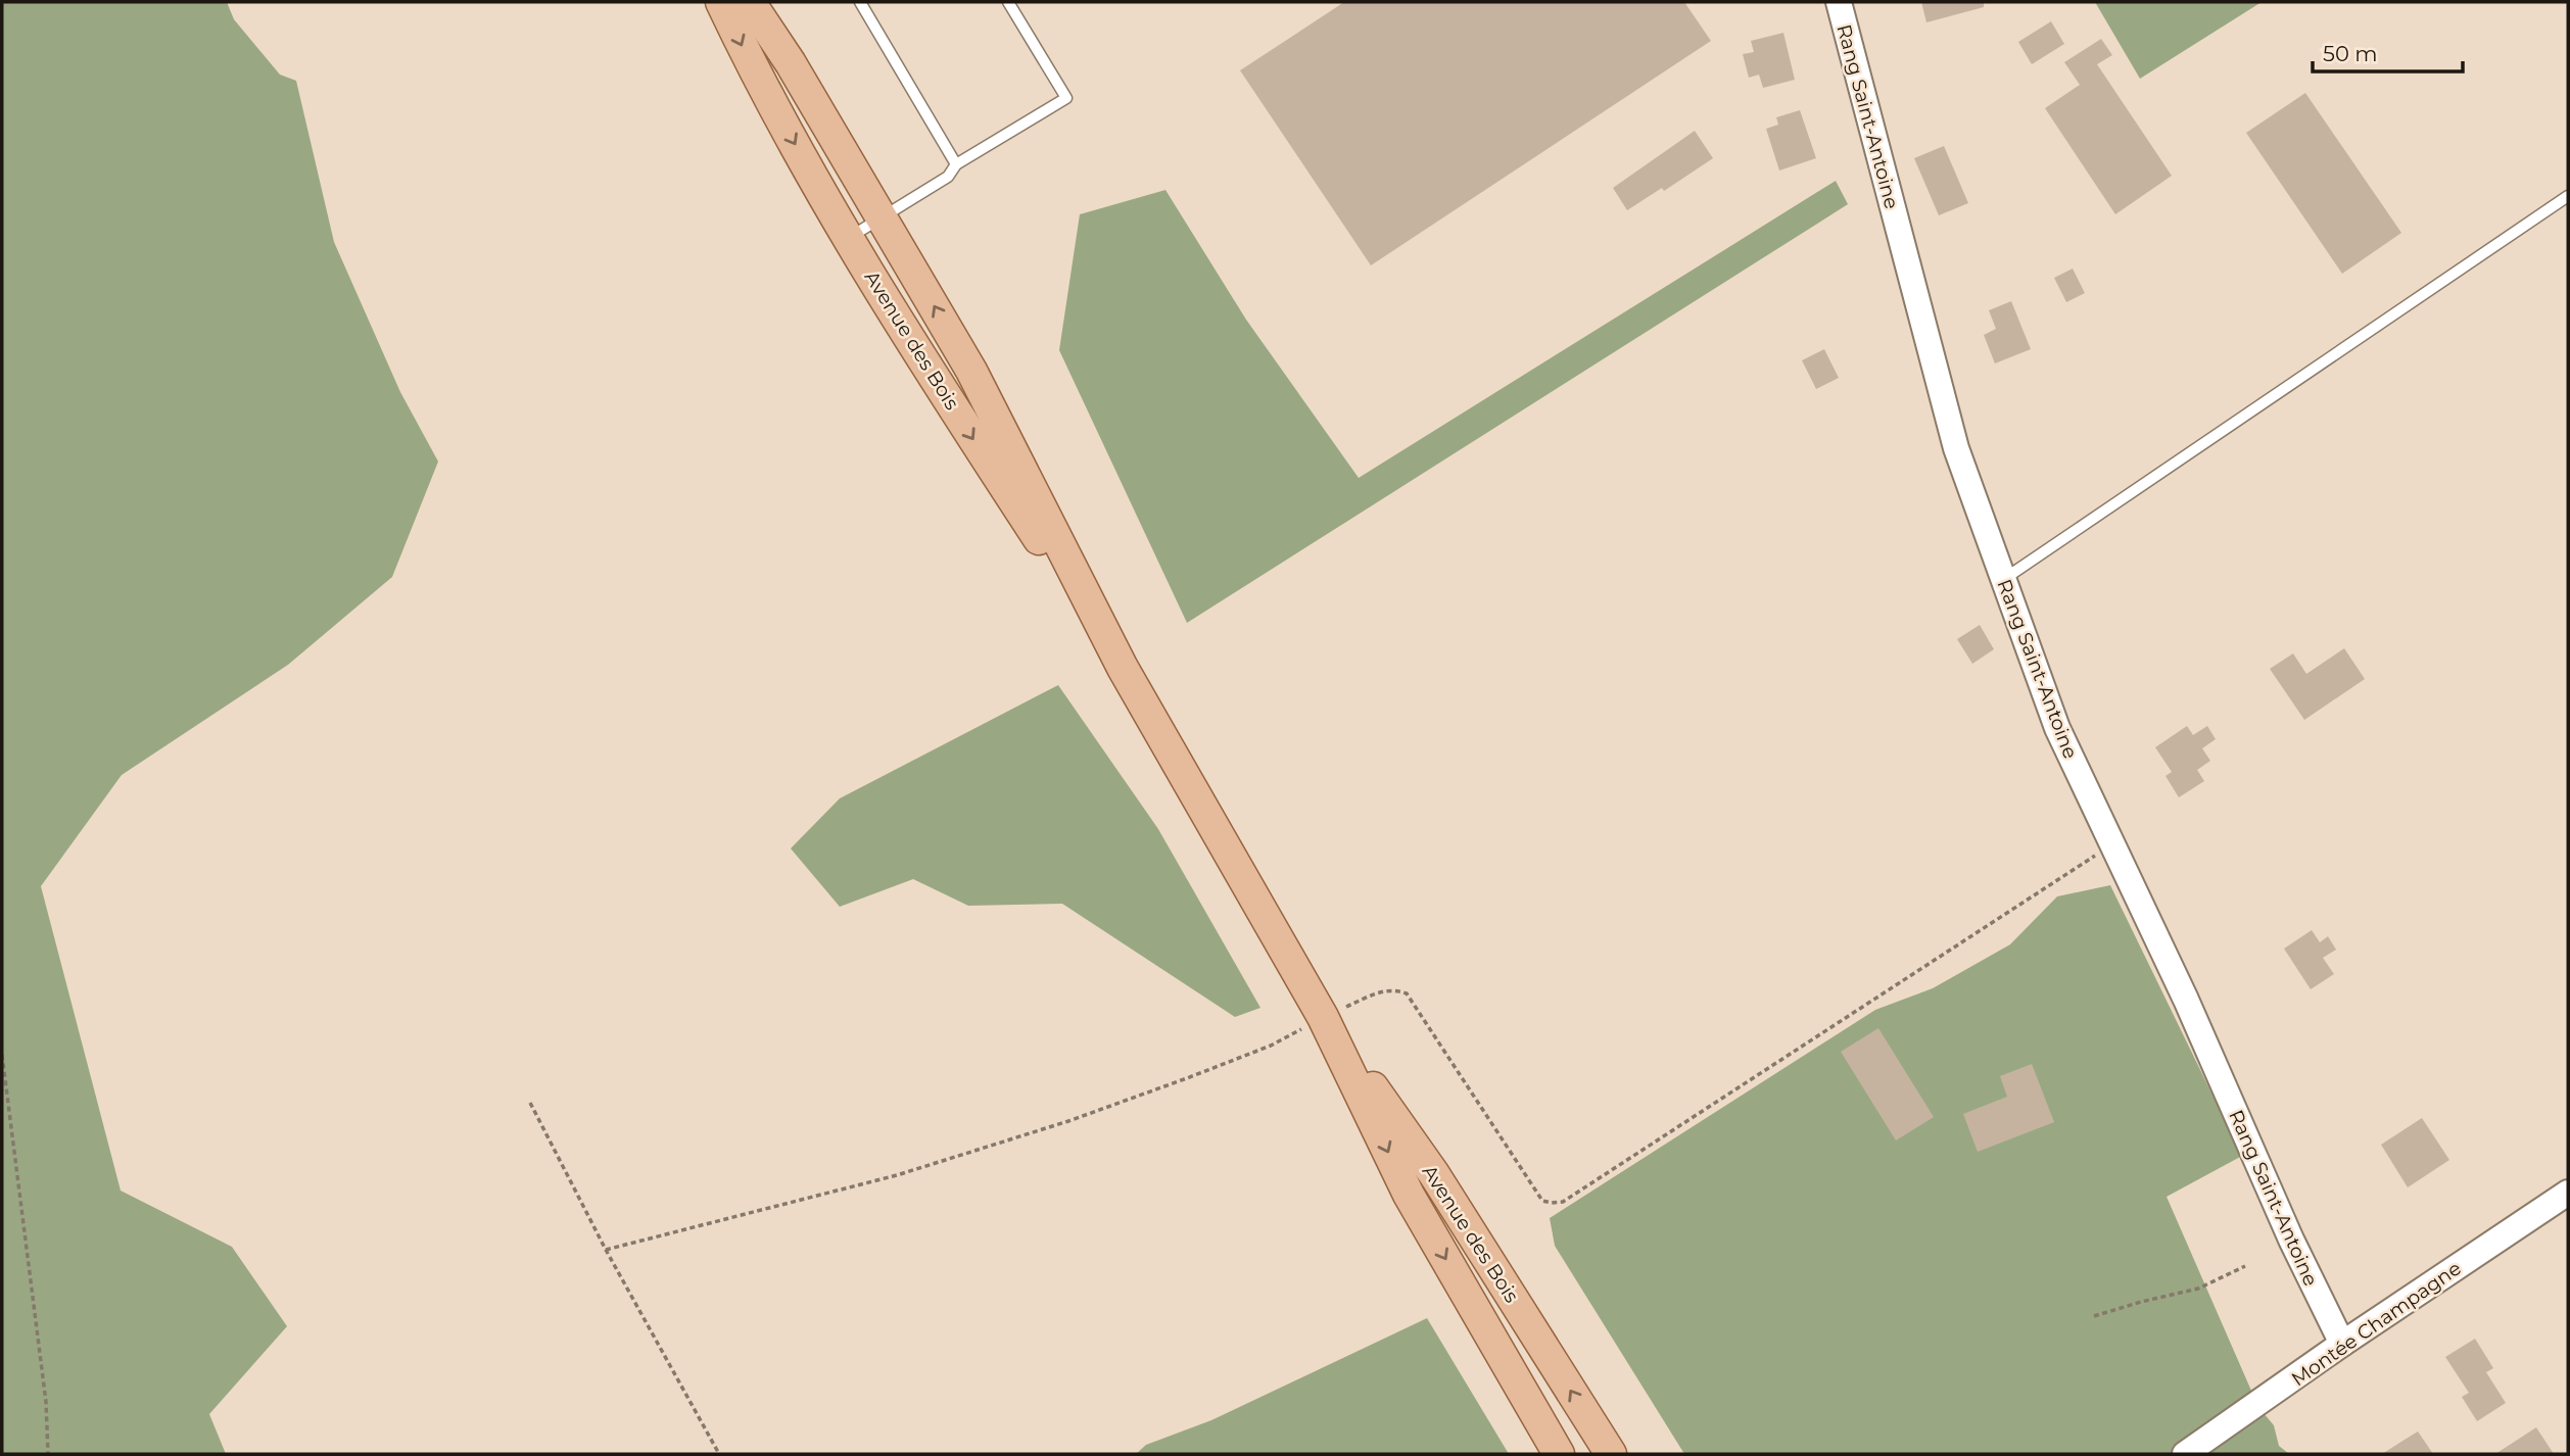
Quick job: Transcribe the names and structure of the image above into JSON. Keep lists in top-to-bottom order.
{
  "streets": {
    "main road": ["Avenue des Bois"],
    "street": ["Rang Saint-Antoine", "Montée Champagne"]
  },
  "crossings": [
    ["Rang Saint-Antoine", "Montée Champagne"]
  ],
  "scale_bar": "50 m"
}
